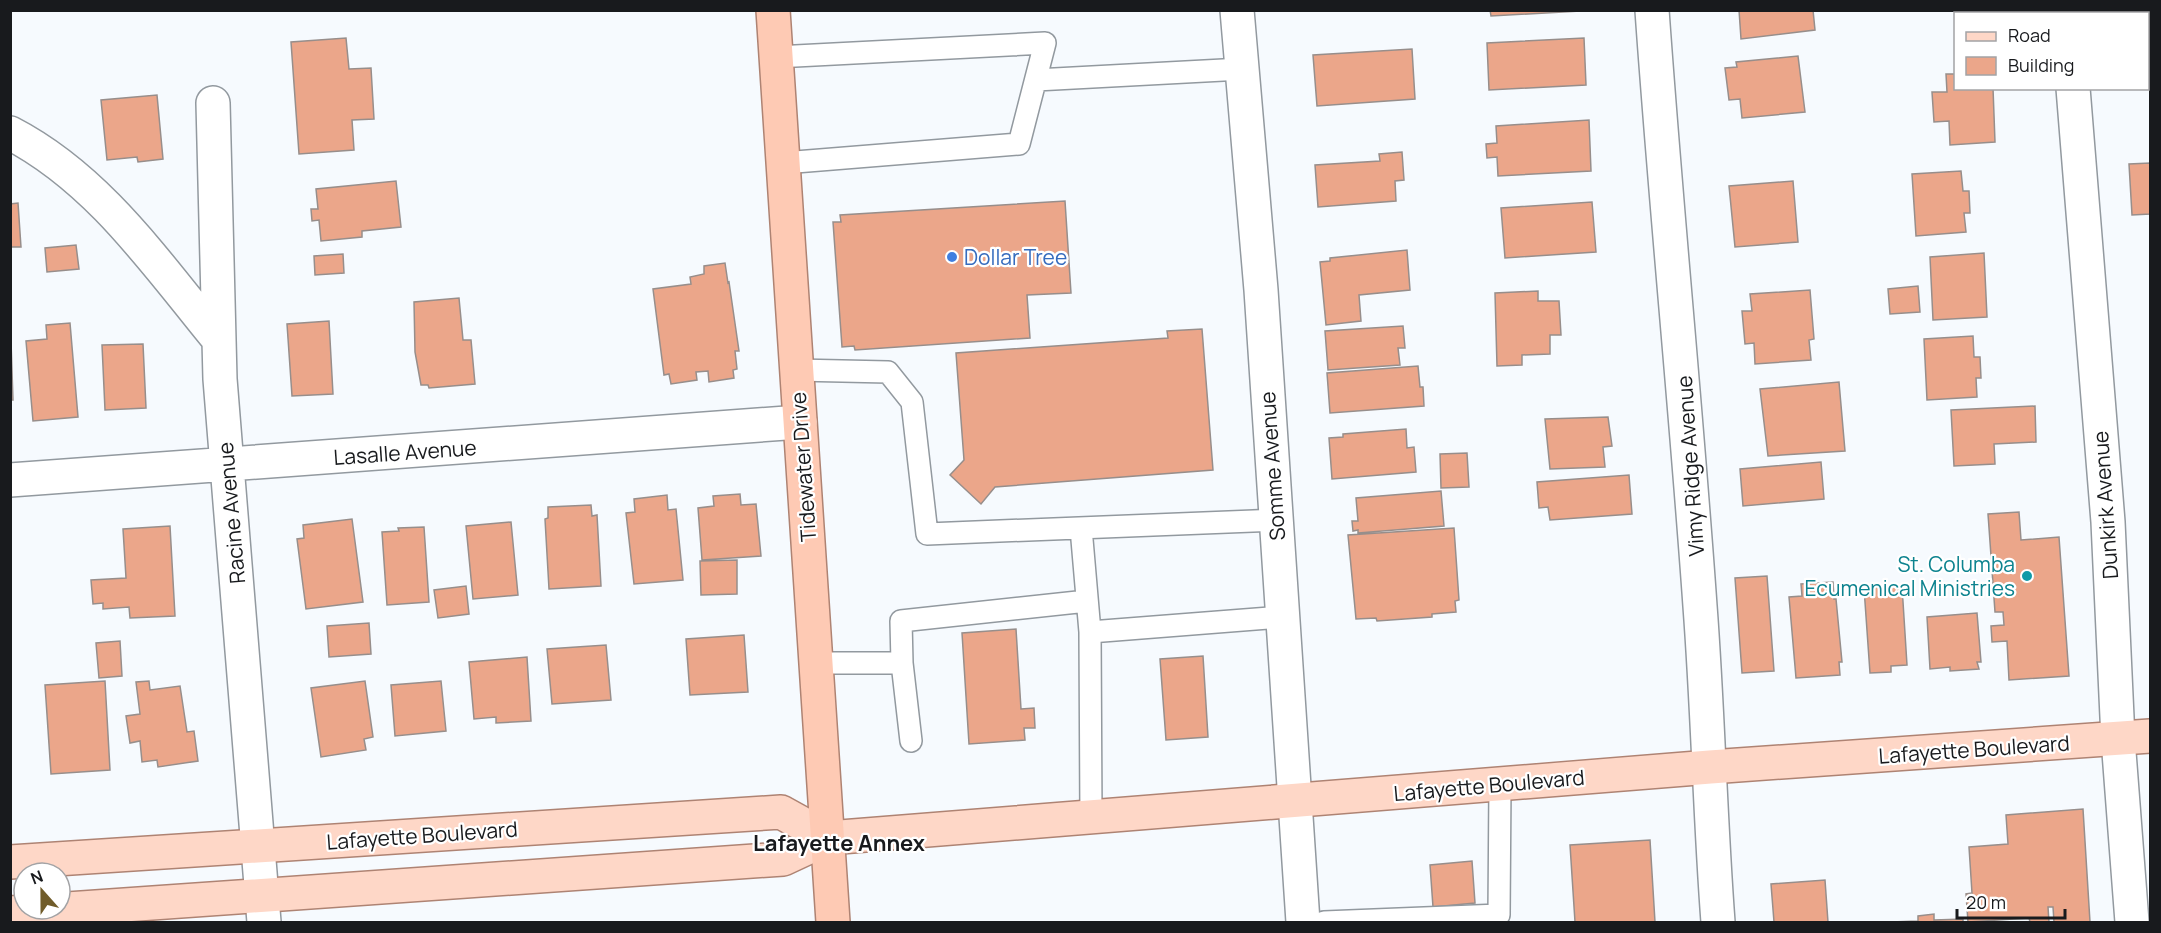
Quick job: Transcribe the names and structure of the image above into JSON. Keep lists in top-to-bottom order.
{
  "streets": {
    "highway": ["Tidewater Drive"],
    "main road": ["Lafayette Boulevard"],
    "street": [
      "Lasalle Avenue",
      "Somme Avenue",
      "Vimy Ridge Avenue",
      "Dunkirk Avenue",
      "Racine Avenue"
    ]
  },
  "crossings": [
    ["Lasalle Avenue", "Tidewater Drive"],
    ["Lasalle Avenue", "Racine Avenue"],
    ["Somme Avenue", "Lafayette Boulevard"],
    ["Vimy Ridge Avenue", "Lafayette Boulevard"],
    ["Tidewater Drive", "Lafayette Boulevard"],
    ["Dunkirk Avenue", "Lafayette Boulevard"],
    ["Racine Avenue", "Lafayette Boulevard"]
  ],
  "districts": ["Lafayette Annex"],
  "places": ["Dollar Tree", "St. Columba Ecumenical Ministries"],
  "legend": ["Road", "Building"],
  "scale_bar": "20 m",
  "north": "top"
}
